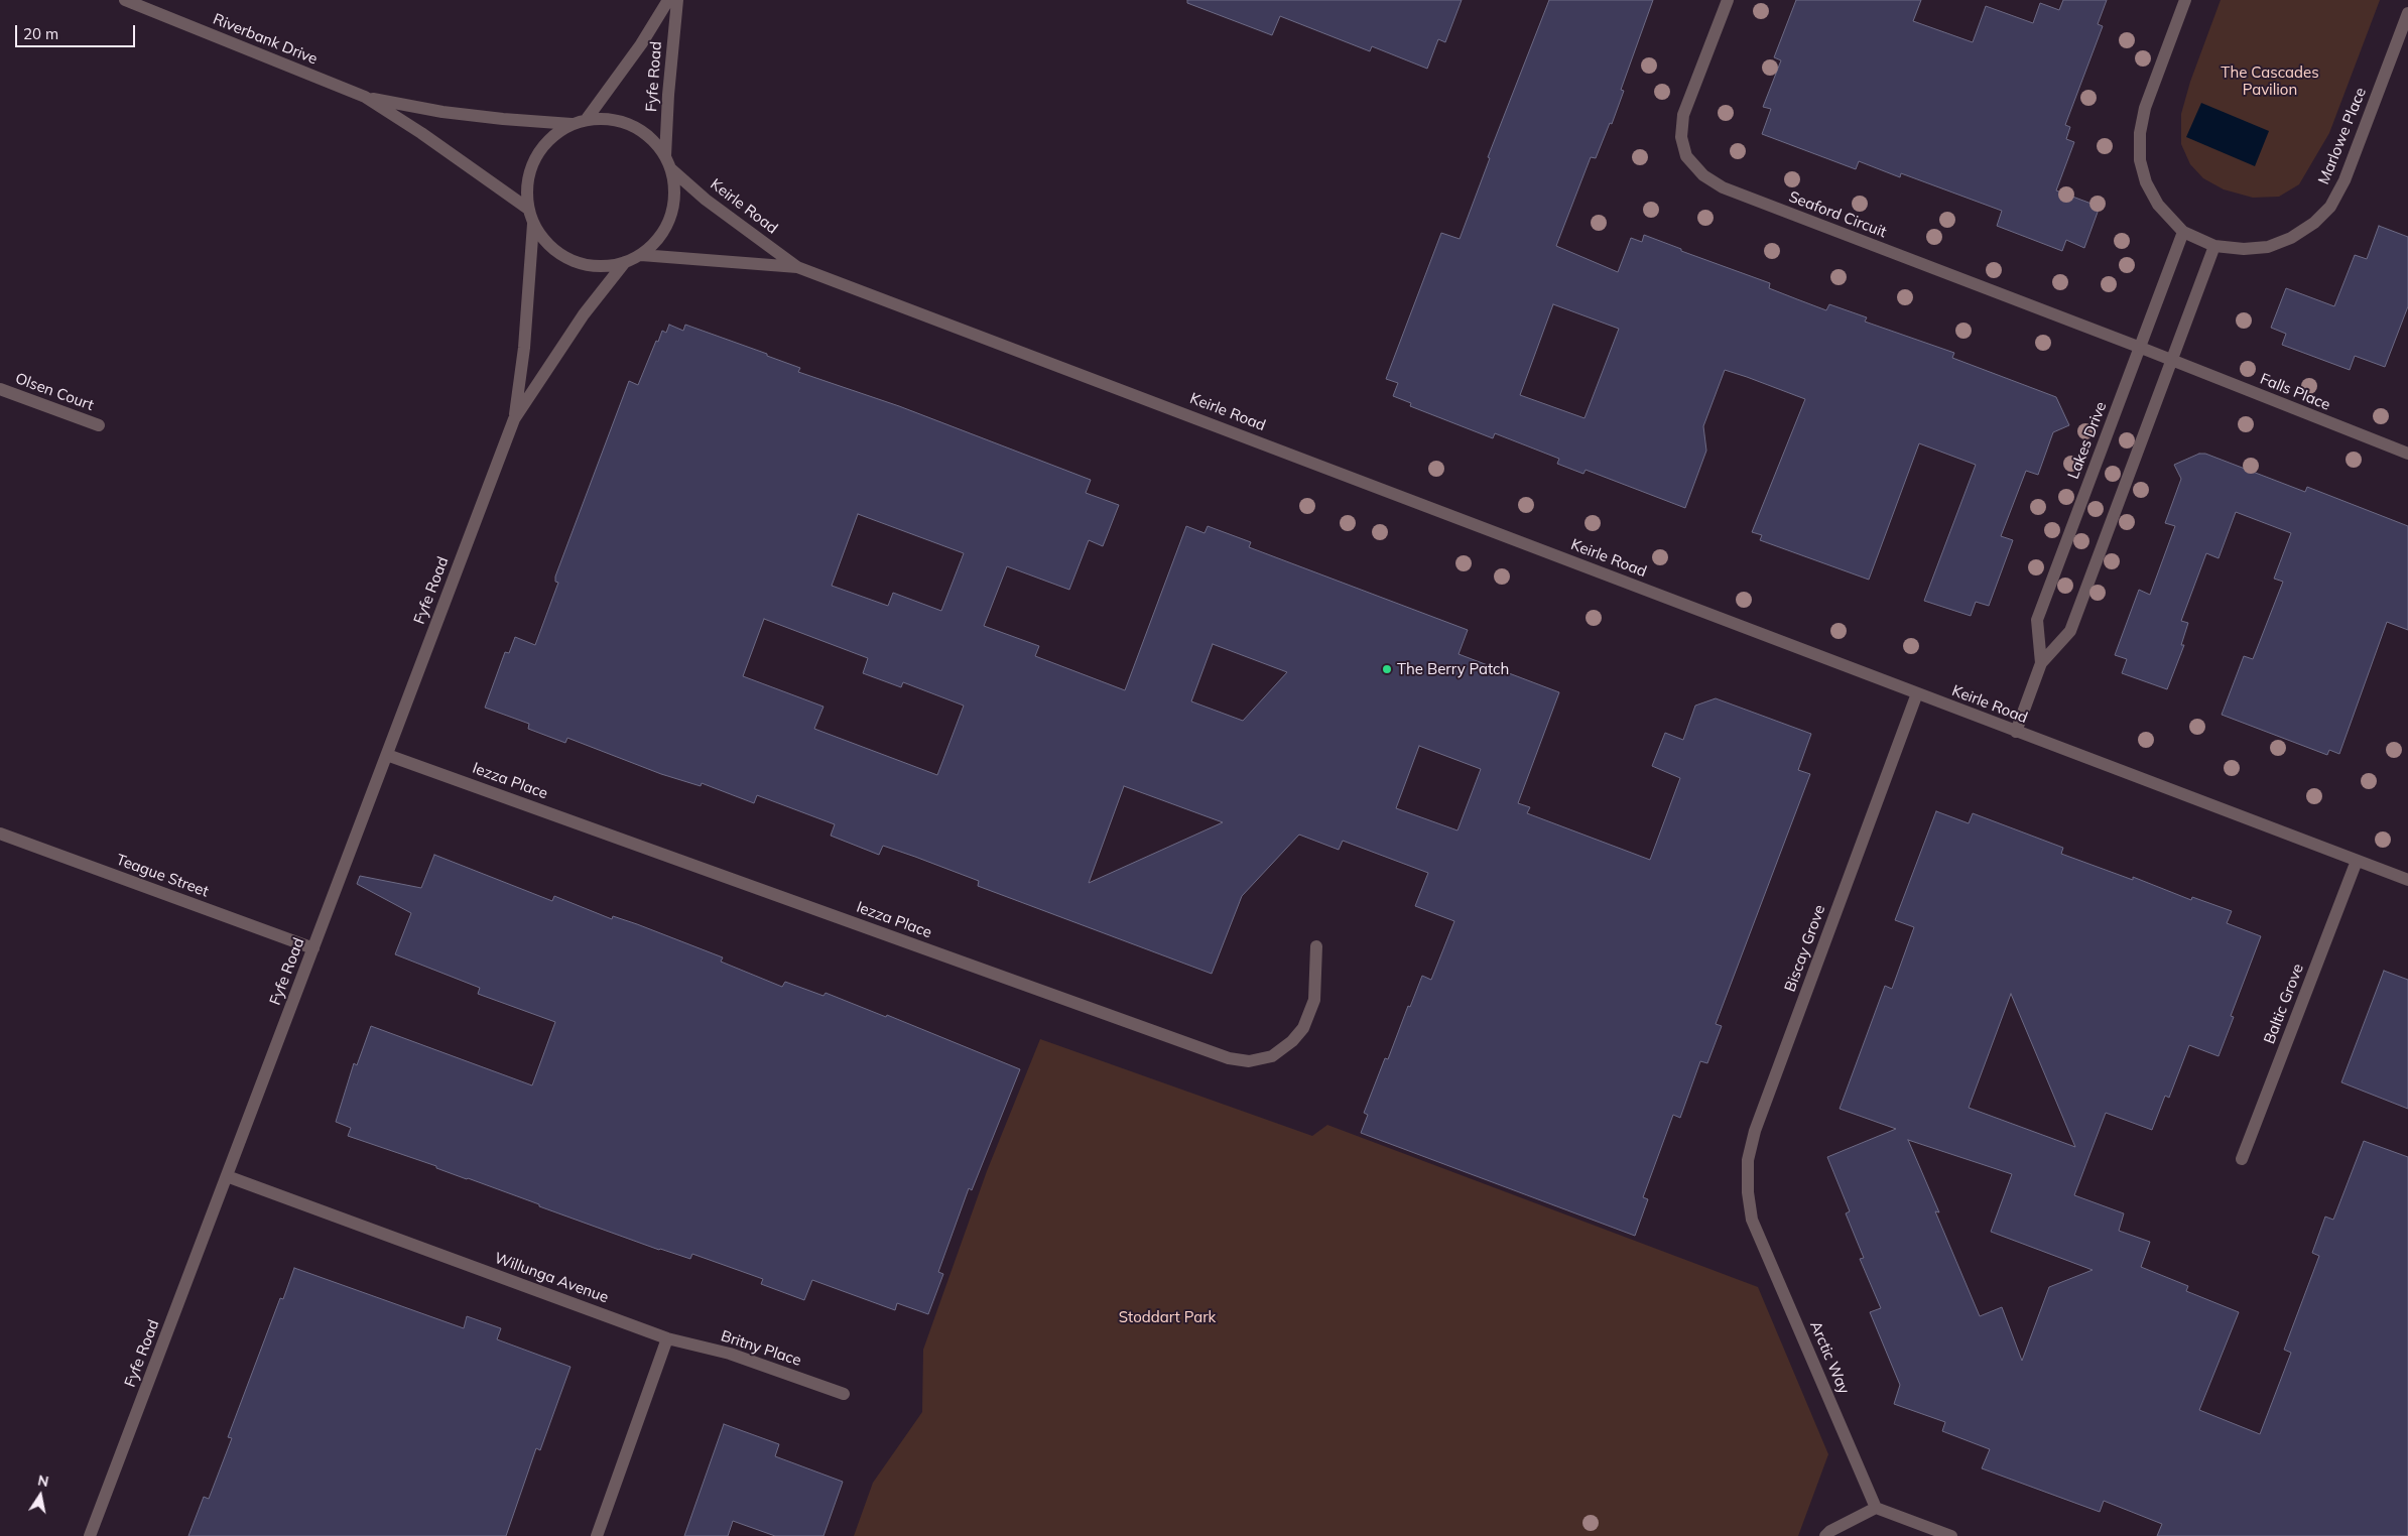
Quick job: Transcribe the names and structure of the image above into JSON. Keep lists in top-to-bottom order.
{
  "streets": {
    "street": [
      "Riverbank Drive",
      "Fyfe Road",
      "Marlowe Place",
      "Keirle Road",
      "Seaford Circuit",
      "Olsen Court",
      "Falls Place",
      "Lakes Drive",
      "Iezza Place",
      "Teague Street",
      "Biscay Grove",
      "Baltic Grove",
      "Willunga Avenue",
      "Britny Place",
      "Arctic Way"
    ]
  },
  "crossings": [
    ["Riverbank Drive", "Fyfe Road"],
    ["Riverbank Drive", "Keirle Road"],
    ["Fyfe Road", "Keirle Road"],
    ["Fyfe Road", "Iezza Place"],
    ["Fyfe Road", "Teague Street"],
    ["Fyfe Road", "Willunga Avenue"],
    ["Marlowe Place", "Lakes Drive"],
    ["Keirle Road", "Lakes Drive"],
    ["Keirle Road", "Biscay Grove"],
    ["Keirle Road", "Baltic Grove"],
    ["Seaford Circuit", "Falls Place"],
    ["Seaford Circuit", "Lakes Drive"],
    ["Falls Place", "Lakes Drive"],
    ["Biscay Grove", "Arctic Way"],
    ["Willunga Avenue", "Britny Place"]
  ],
  "parks": ["The Cascades Pavilion", "Stoddart Park"],
  "places": ["The Berry Patch"],
  "scale_bar": "20 m",
  "north": "top"
}
